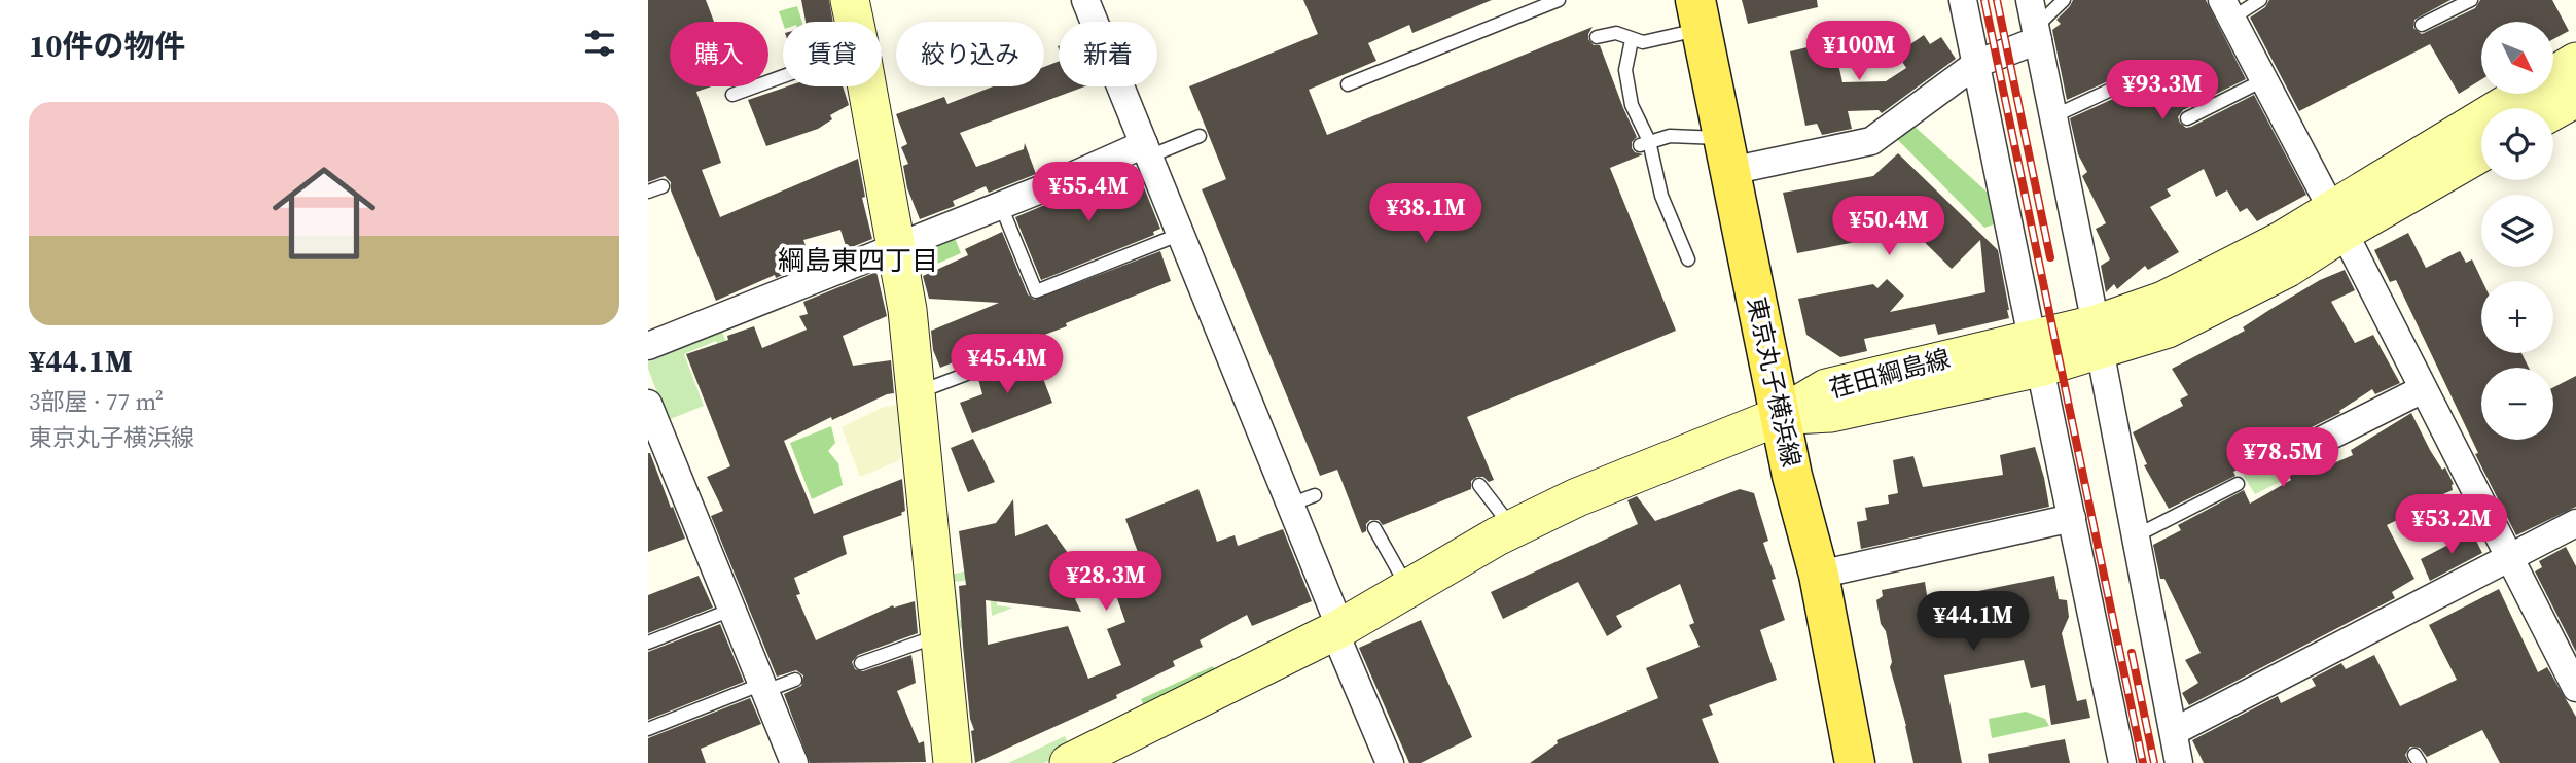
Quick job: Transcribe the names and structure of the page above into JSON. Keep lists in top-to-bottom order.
{
  "streets": {
    "main road": ["東京丸子横浜線"],
    "street": ["荏田綱島線"]
  },
  "crossings": [
    ["荏田綱島線", "東京丸子横浜線"]
  ],
  "districts": ["綱島東四丁目"],
  "north": "bottom right",
  "page": {
    "heading": "10件の物件",
    "price": [
      "¥100M",
      "¥93.3M",
      "¥55.4M",
      "¥38.1M",
      "¥50.4M",
      "¥45.4M",
      "¥78.5M",
      "¥53.2M",
      "¥28.3M",
      "¥44.1M"
    ],
    "map_buttons": ["+", "−"],
    "chip": [
      "購入",
      "賃貸",
      "絞り込み",
      "新着"
    ],
    "list": [
      {
        "name": "¥44.1M",
        "note": "3部屋 · 77 m² · 東京丸子横浜線"
      }
    ]
  }
}
